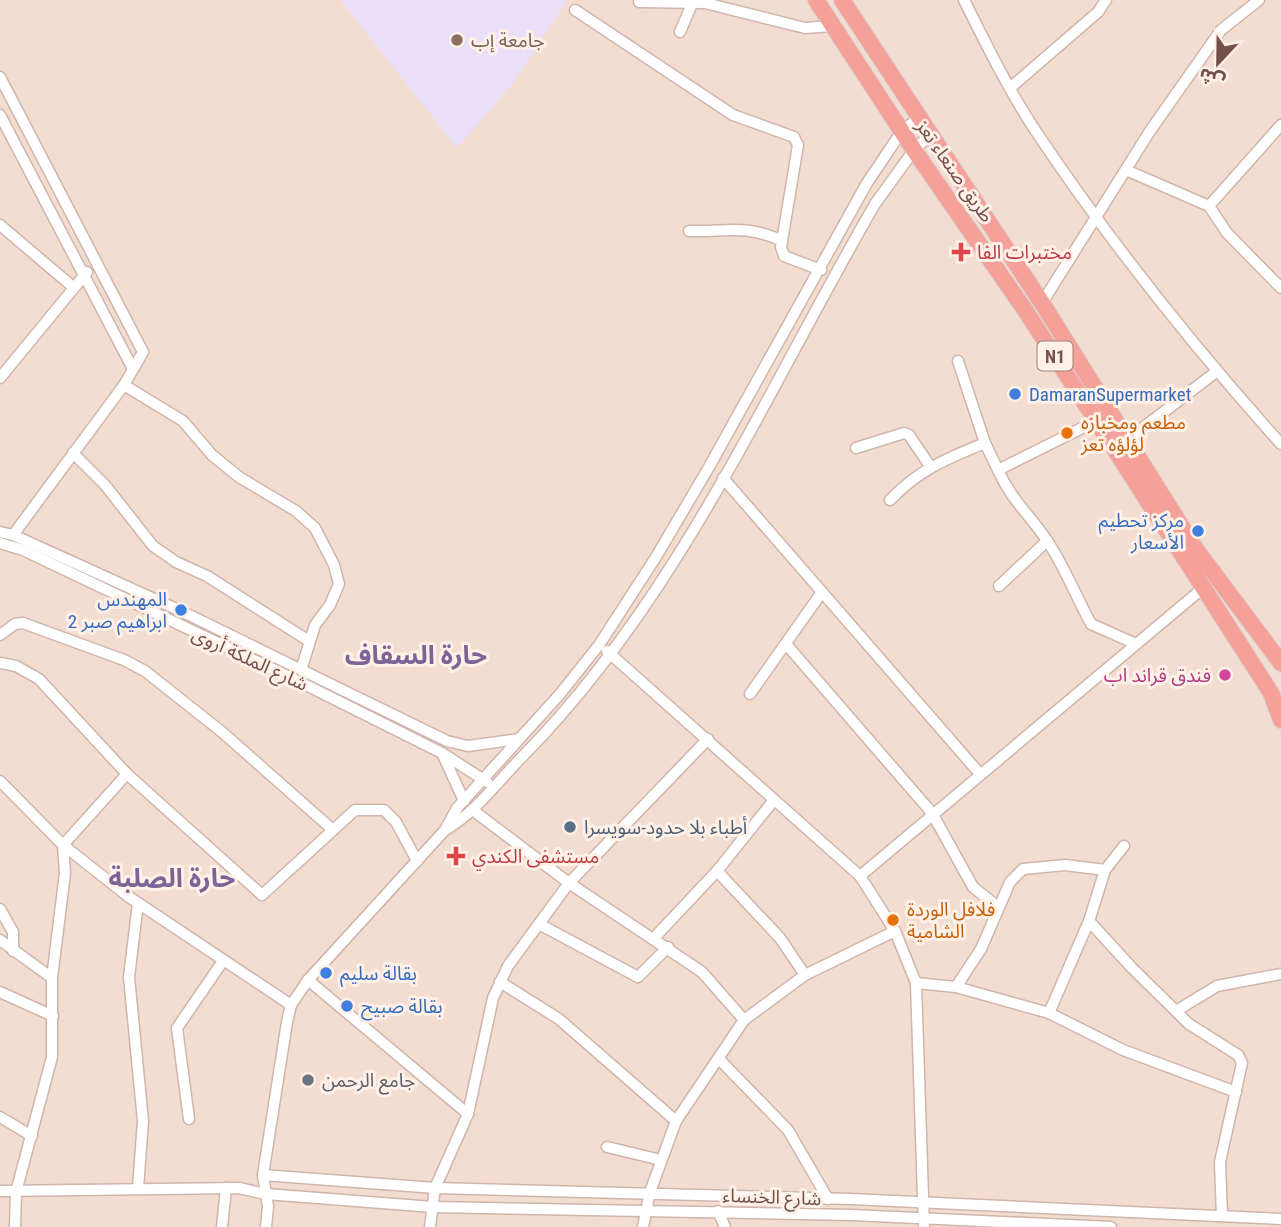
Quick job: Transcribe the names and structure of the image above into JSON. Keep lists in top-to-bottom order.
{
  "streets": {
    "highway": ["طريق صنعاء تعز", "N1"],
    "street": ["شارع الملكة أروى", "شارع الخنساء"]
  },
  "districts": ["حارة السقاف", "حارة الصلبة"],
  "places": {
    "other": [
      "جامعة إب",
      "DamaranSupermarket",
      "مطعم ومخبازه لؤلؤه تعز",
      "مركز تحطيم الأسعار",
      "المهندس ابراهيم صبر 2",
      "فندق قراند اب",
      "أطباء بلا حدود-سويسرا",
      "فلافل الوردة الشامية",
      "بقالة سليم",
      "بقالة صبيح",
      "جامع الرحمن"
    ],
    "health": ["مختبرات الفا", "مستشفى الكندي"]
  },
  "north": "bottom"
}
